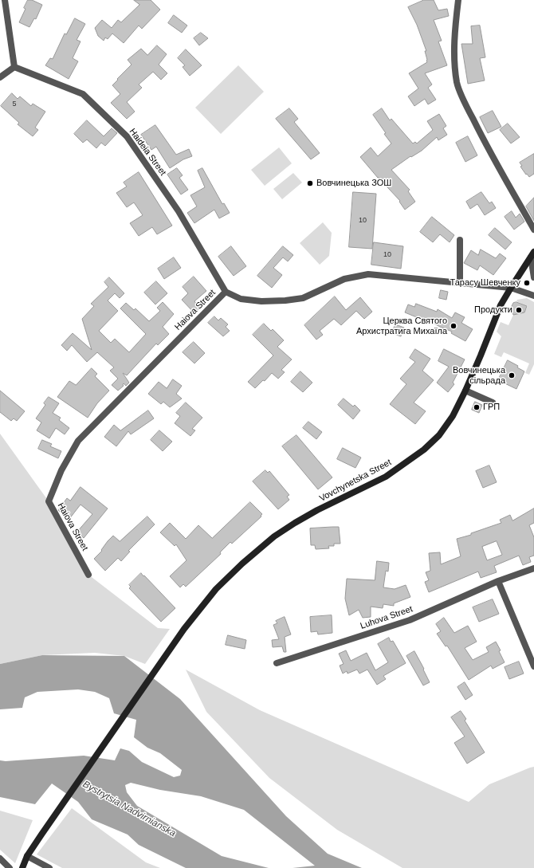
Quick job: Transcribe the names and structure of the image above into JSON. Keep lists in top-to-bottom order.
{
  "streets": {
    "street": [
      "Haideia Street",
      "Haiova Street",
      "Vovchynetska Street",
      "Luhova Street"
    ]
  },
  "crossings": [
    ["Haideia Street", "Haiova Street"],
    ["Haiova Street", "Vovchynetska Street"]
  ],
  "water": ["Bystrytsia Nadvirnianska"],
  "places": [
    "Вовчинецька ЗОШ",
    "Тарасу Шевченку",
    "Продукти",
    "Церква Святого Архистратига Михаїла",
    "Вовчинецька сільрада",
    "ГРП"
  ],
  "house_numbers": ["5", "10", "10"]
}
